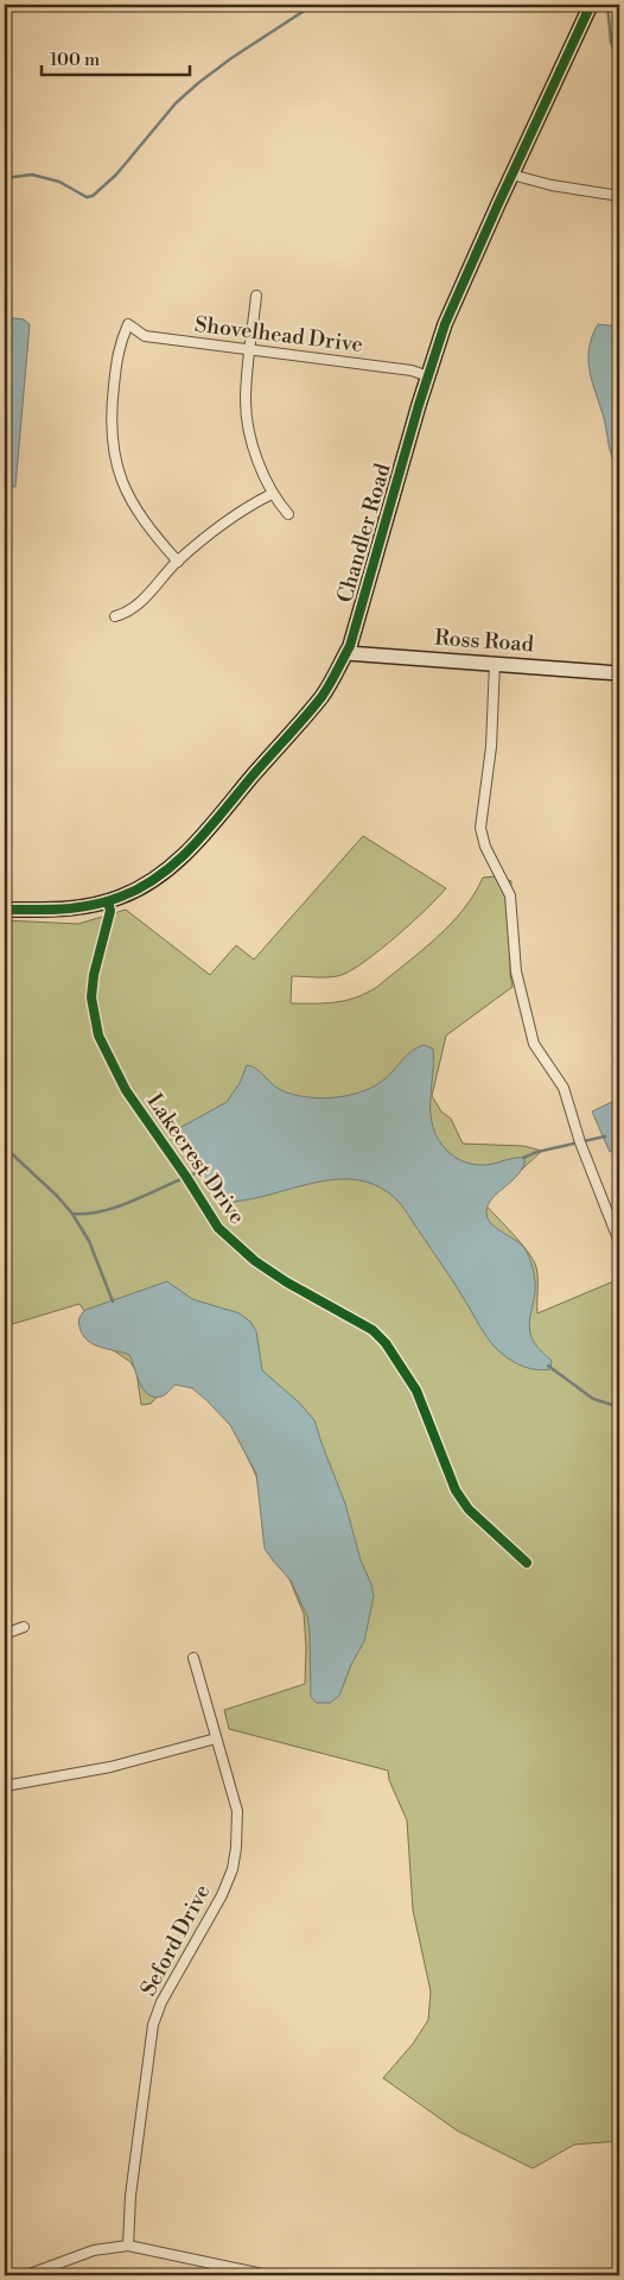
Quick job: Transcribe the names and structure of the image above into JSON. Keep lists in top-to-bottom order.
{
  "streets": {
    "street": [
      "Shovelhead Drive",
      "Chandler Road",
      "Ross Road",
      "Lakecrest Drive",
      "Seford Drive"
    ]
  },
  "crossings": [
    ["Shovelhead Drive", "Chandler Road"],
    ["Chandler Road", "Ross Road"],
    ["Chandler Road", "Lakecrest Drive"]
  ],
  "scale_bar": "100 m"
}
